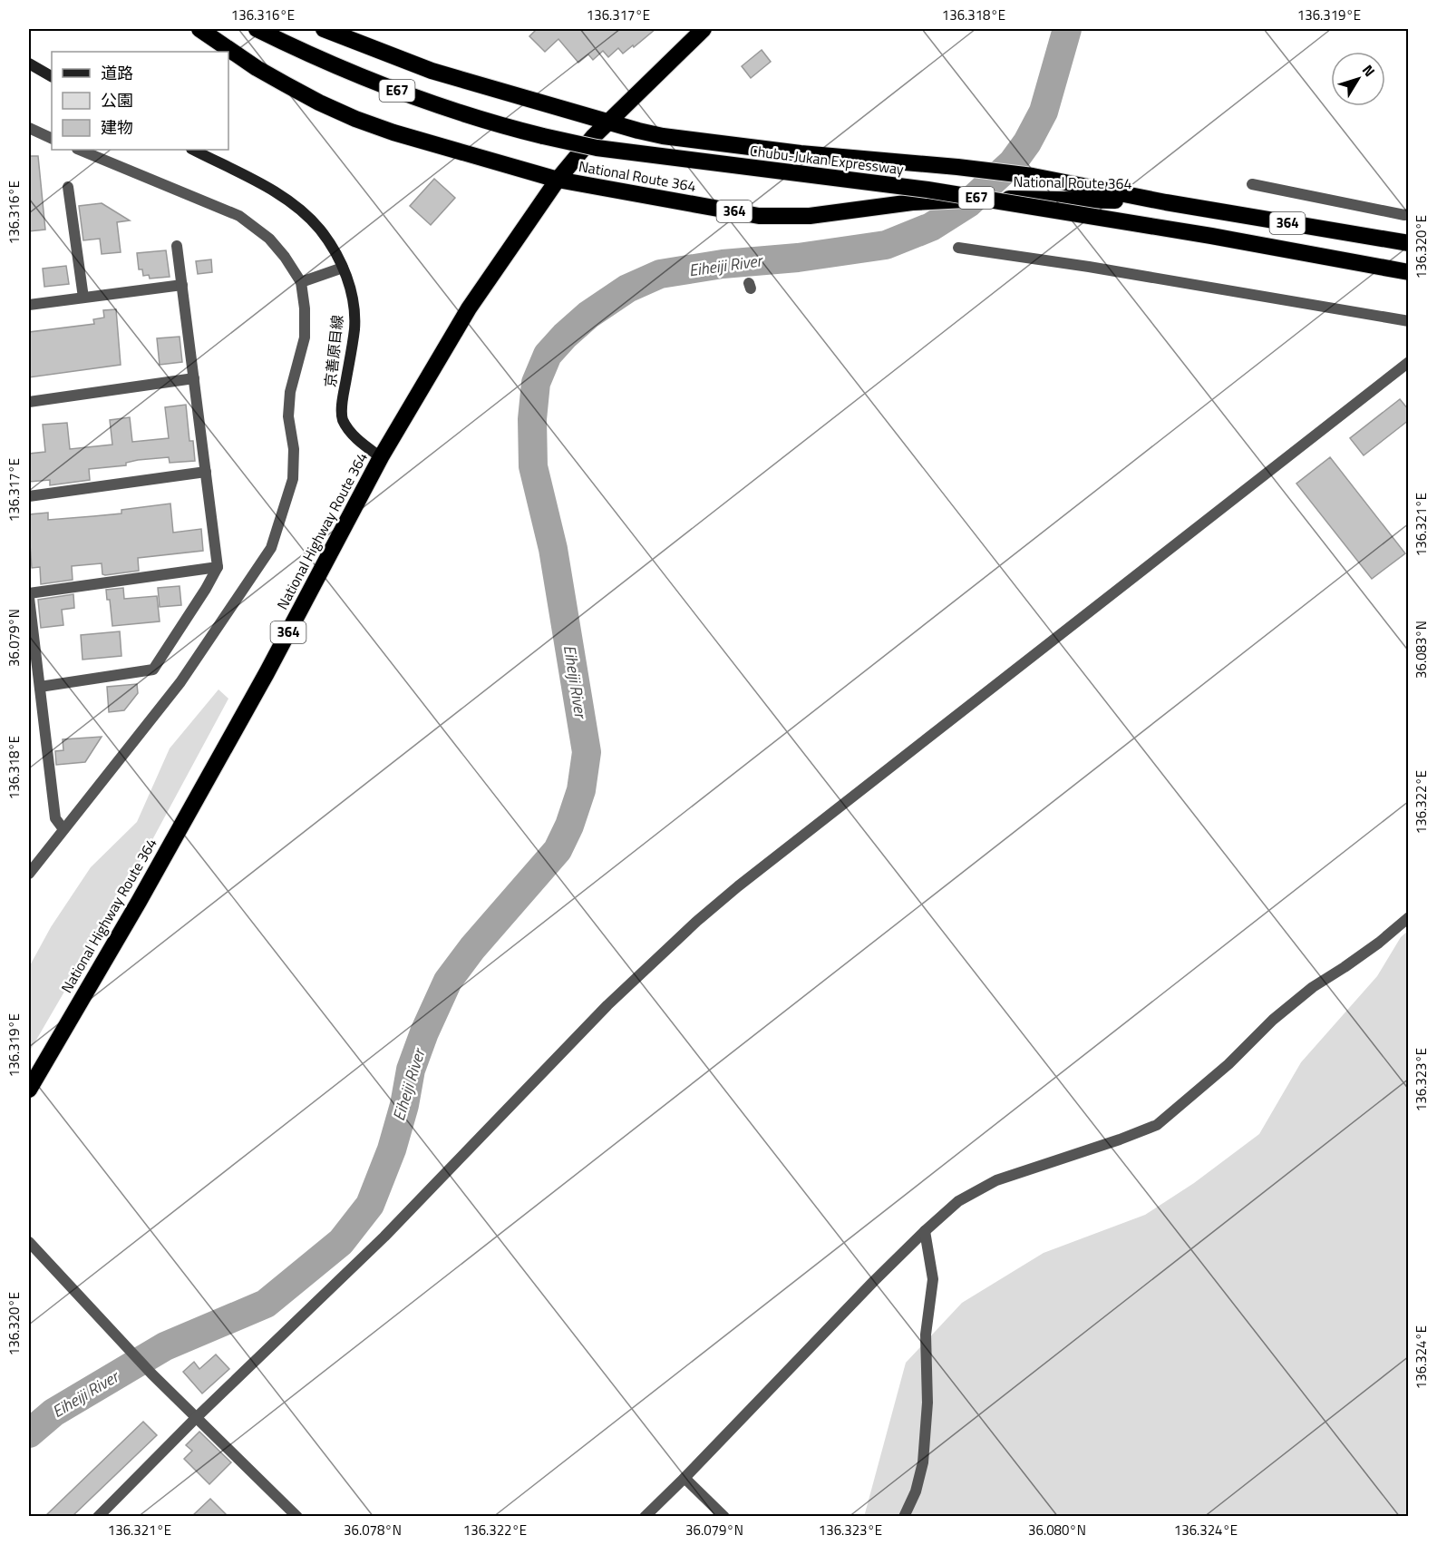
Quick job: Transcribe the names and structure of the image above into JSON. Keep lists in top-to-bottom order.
{
  "streets": {
    "highway": [
      "E67",
      "Chubu-Jukan Expressway",
      "National Route 364",
      "364",
      "National Highway Route 364"
    ],
    "main road": ["京善原目線"]
  },
  "crossings": [
    ["National Route 364", "National Highway Route 364"],
    ["京善原目線", "National Highway Route 364"]
  ],
  "water": ["Eiheiji River"],
  "legend": ["道路", "公園", "建物"],
  "north": "top right",
  "coordinates": [
    "136.316°E",
    "136.317°E",
    "136.318°E",
    "136.319°E",
    "136.320°E",
    "136.321°E",
    "36.079°N",
    "36.083°N",
    "136.322°E",
    "136.323°E",
    "136.324°E",
    "36.078°N",
    "36.080°N"
  ]
}
